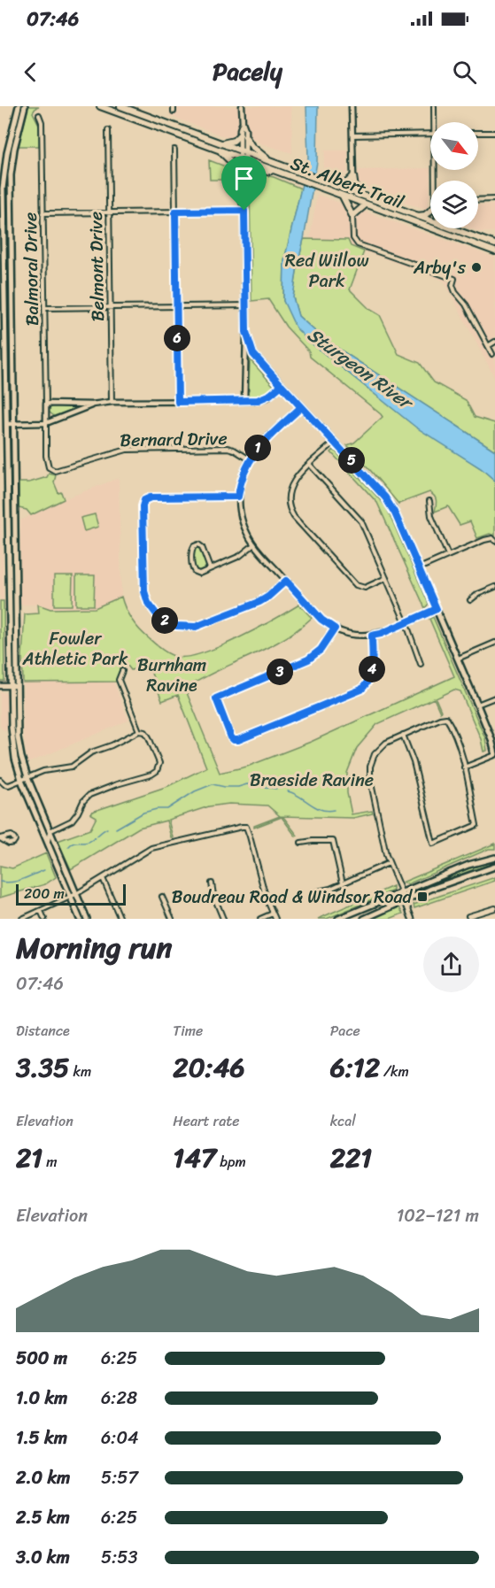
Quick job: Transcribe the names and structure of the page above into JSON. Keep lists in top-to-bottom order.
{
  "streets": {
    "main road": ["St. Albert Trail"],
    "street": ["Belmont Drive", "Balmoral Drive", "Bernard Drive"]
  },
  "crossings": [
    ["Balmoral Drive", "Bernard Drive"]
  ],
  "water": ["Sturgeon River"],
  "parks": [
    "Red Willow Park",
    "Fowler Athletic Park",
    "Burnham Ravine",
    "Braeside Ravine"
  ],
  "places": {
    "other": ["Arby's"],
    "transit": ["Boudreau Road & Windsor Road"]
  },
  "scale_bar": "200 m",
  "north": "bottom right",
  "page": {
    "status": "07:46",
    "header": "Pacely",
    "pins": [
      "6",
      "1",
      "5",
      "2",
      "4",
      "3"
    ],
    "scale": "200 m",
    "heading": ["Morning run", "07:46"],
    "stats": [
      ["Distance", "3.35 km"],
      ["Time", "20:46"],
      ["Pace", "6:12 /km"],
      ["Elevation", "21 m"],
      ["Heart rate", "147 bpm"],
      ["kcal", "221"]
    ],
    "chart": ["Elevation", "102–121 m"],
    "list": [
      {
        "name": "500 m",
        "note": "6:25"
      },
      {
        "name": "1.0 km",
        "note": "6:28"
      },
      {
        "name": "1.5 km",
        "note": "6:04"
      },
      {
        "name": "2.0 km",
        "note": "5:57"
      },
      {
        "name": "2.5 km",
        "note": "6:25"
      },
      {
        "name": "3.0 km",
        "note": "5:53"
      }
    ]
  }
}
